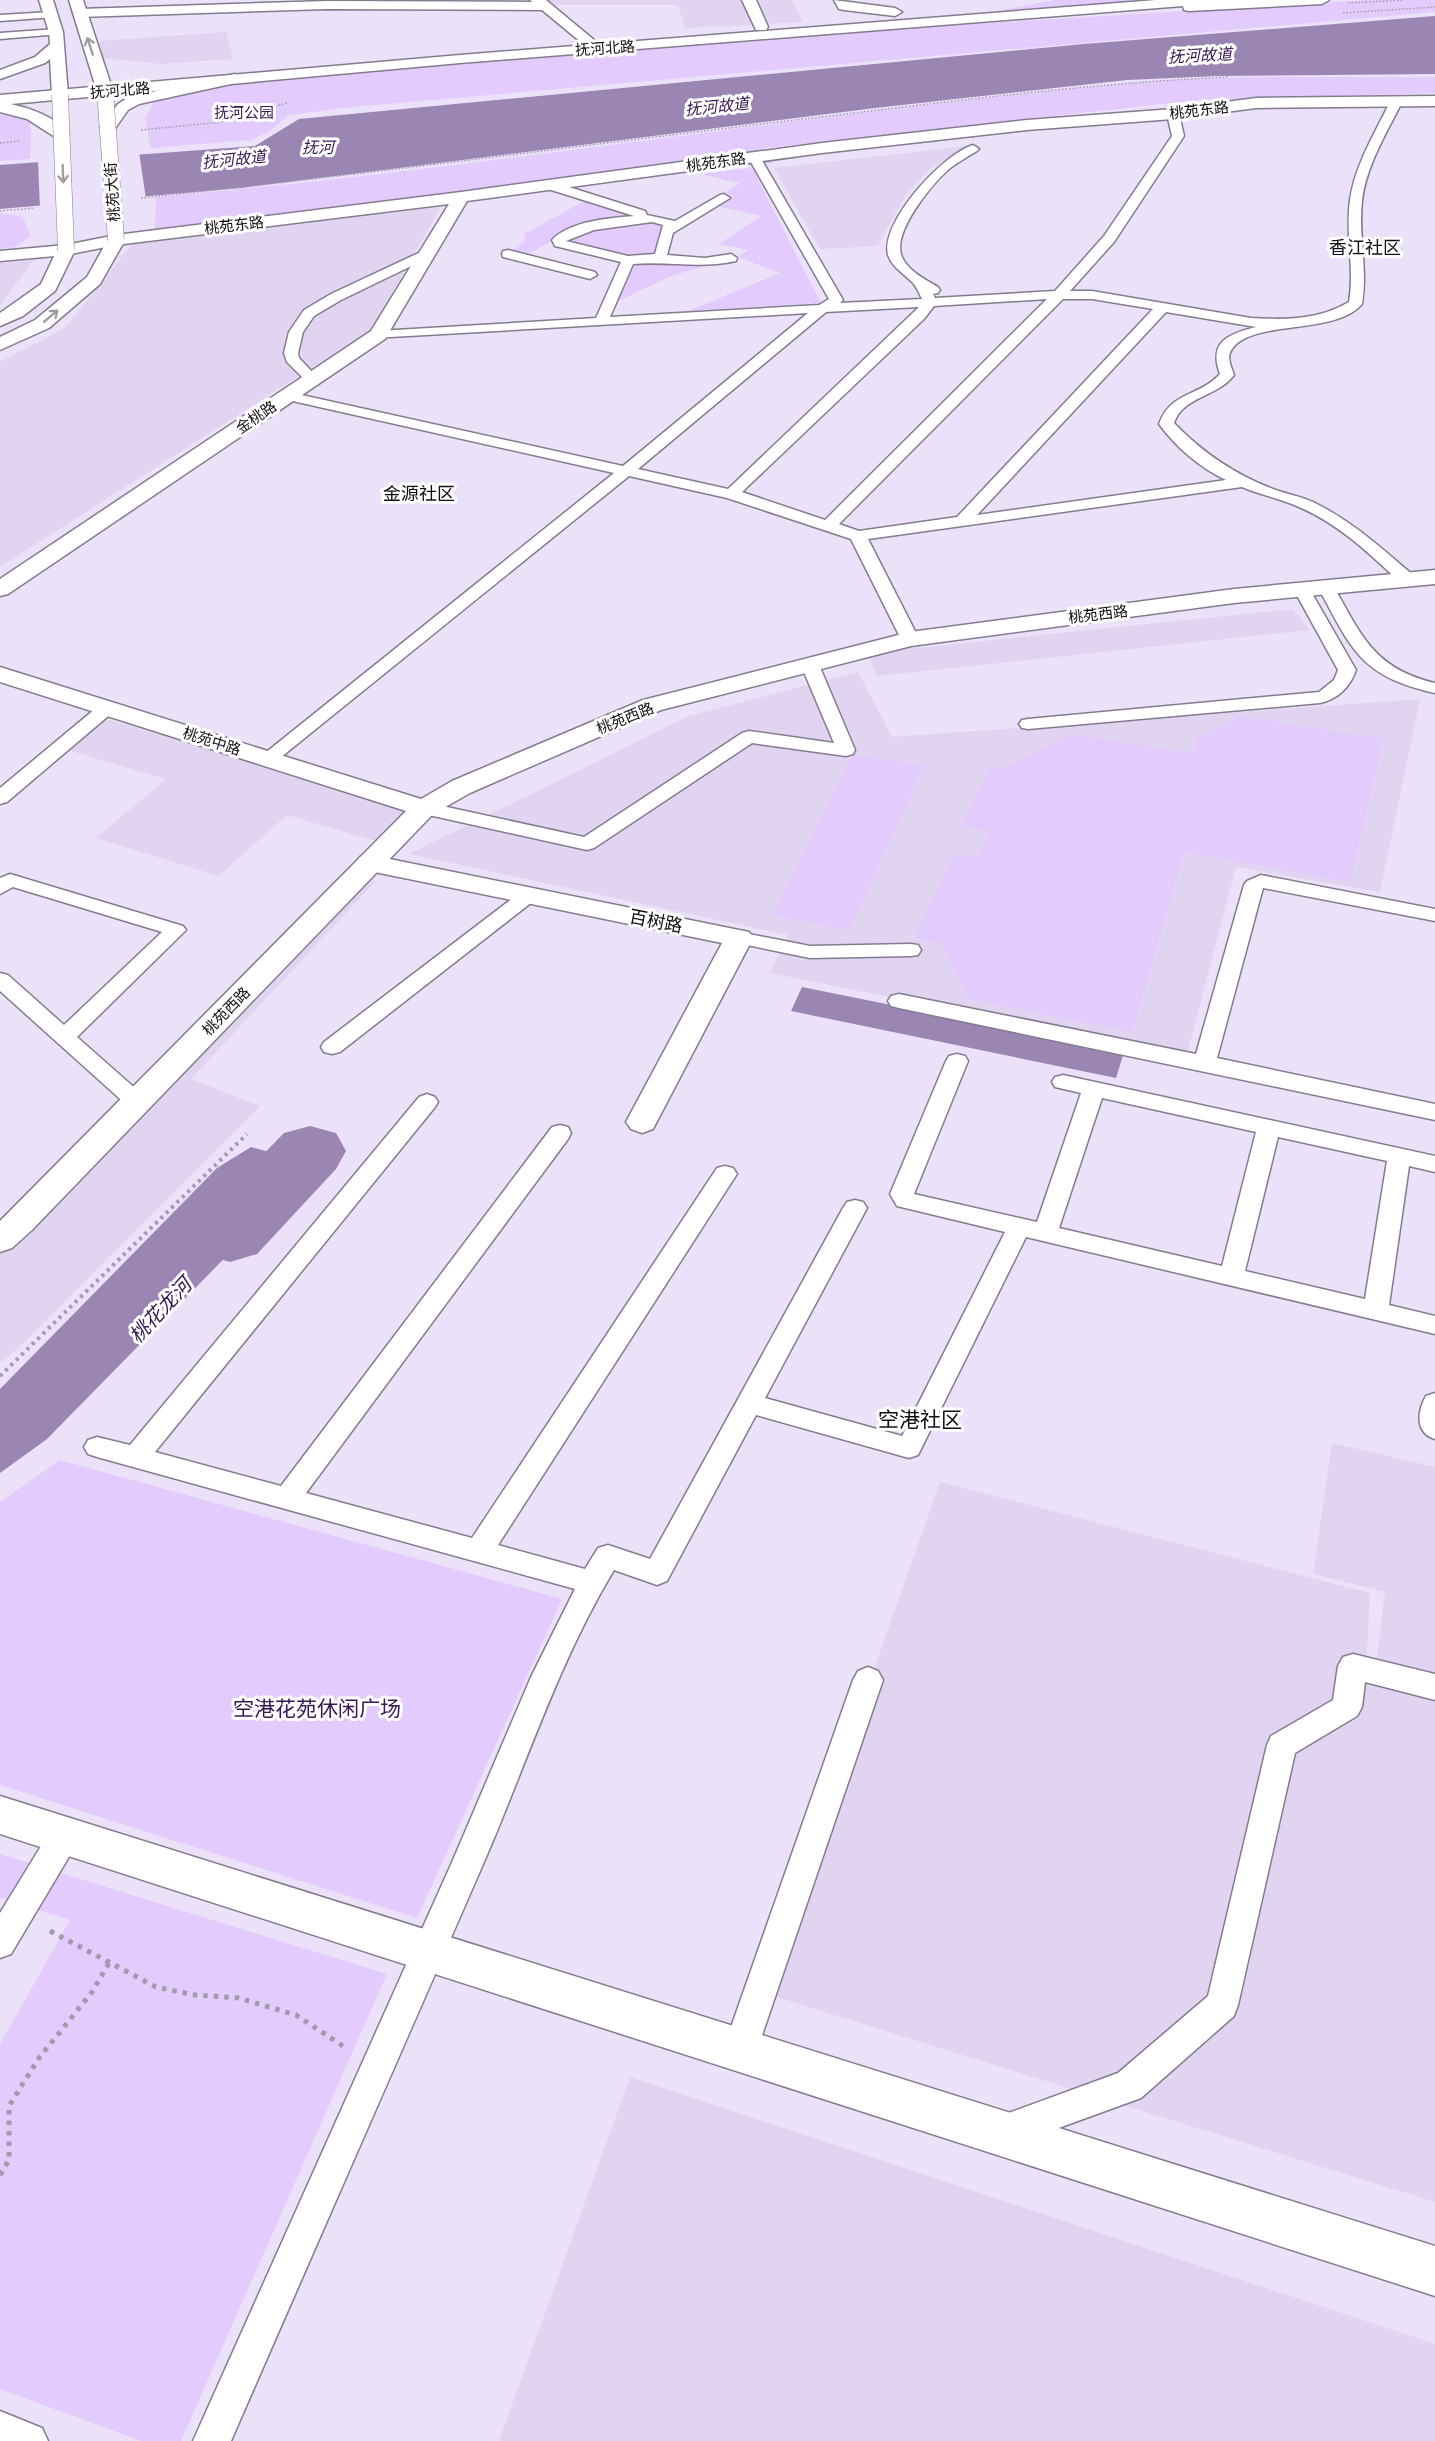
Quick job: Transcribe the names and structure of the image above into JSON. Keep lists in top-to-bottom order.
{
  "streets": {
    "street": [
      "抚河北路",
      "桃苑东路",
      "桃苑大街",
      "金桃路",
      "桃苑西路",
      "桃苑中路",
      "百树路"
    ]
  },
  "crossings": [
    ["抚河北路", "桃苑大街"],
    ["桃苑东路", "桃苑大街"],
    ["桃苑东路", "金桃路"],
    ["桃苑西路", "桃苑中路"],
    ["桃苑西路", "百树路"]
  ],
  "districts": ["香江社区", "金源社区", "空港社区"],
  "water": ["抚河故道", "抚河", "桃花龙河"],
  "parks": ["抚河公园", "空港花苑休闲广场"]
}
